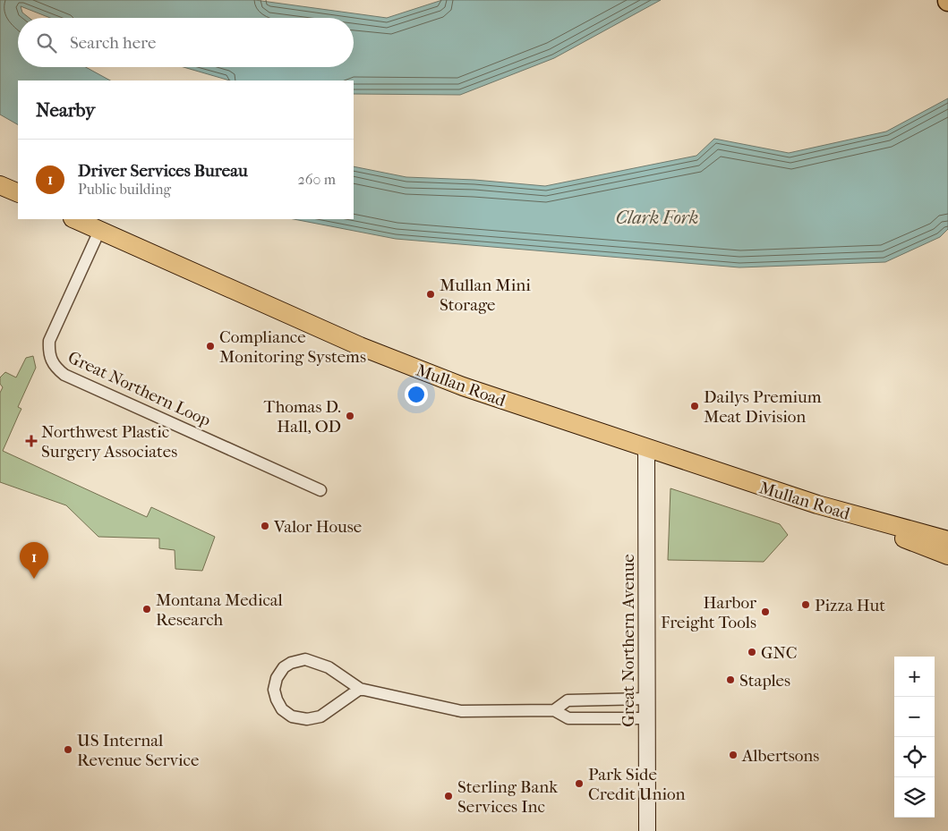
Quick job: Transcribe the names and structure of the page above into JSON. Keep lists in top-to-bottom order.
{
  "streets": {
    "main road": ["Mullan Road"],
    "street": ["Great Northern Loop", "Great Northern Avenue"]
  },
  "crossings": [
    ["Mullan Road", "Great Northern Loop"],
    ["Mullan Road", "Great Northern Avenue"]
  ],
  "water": ["Clark Fork"],
  "places": {
    "other": [
      "Mullan Mini Storage",
      "Compliance Monitoring Systems",
      "Dailys Premium Meat Division",
      "Thomas D. Hall, OD",
      "Valor House",
      "Pizza Hut",
      "Montana Medical Research",
      "Harbor Freight Tools",
      "GNC",
      "Staples",
      "US Internal Revenue Service",
      "Albertsons",
      "Park Side Credit Union",
      "Sterling Bank Services Inc"
    ],
    "health": ["Northwest Plastic Surgery Associates"]
  },
  "page": {
    "search": "Search here",
    "heading": "Nearby",
    "list": [
      {
        "mark": "1",
        "name": "Driver Services Bureau",
        "note": "Public building",
        "value": "260 m"
      }
    ],
    "pins": "1",
    "map_buttons": ["+", "−"]
  }
}
